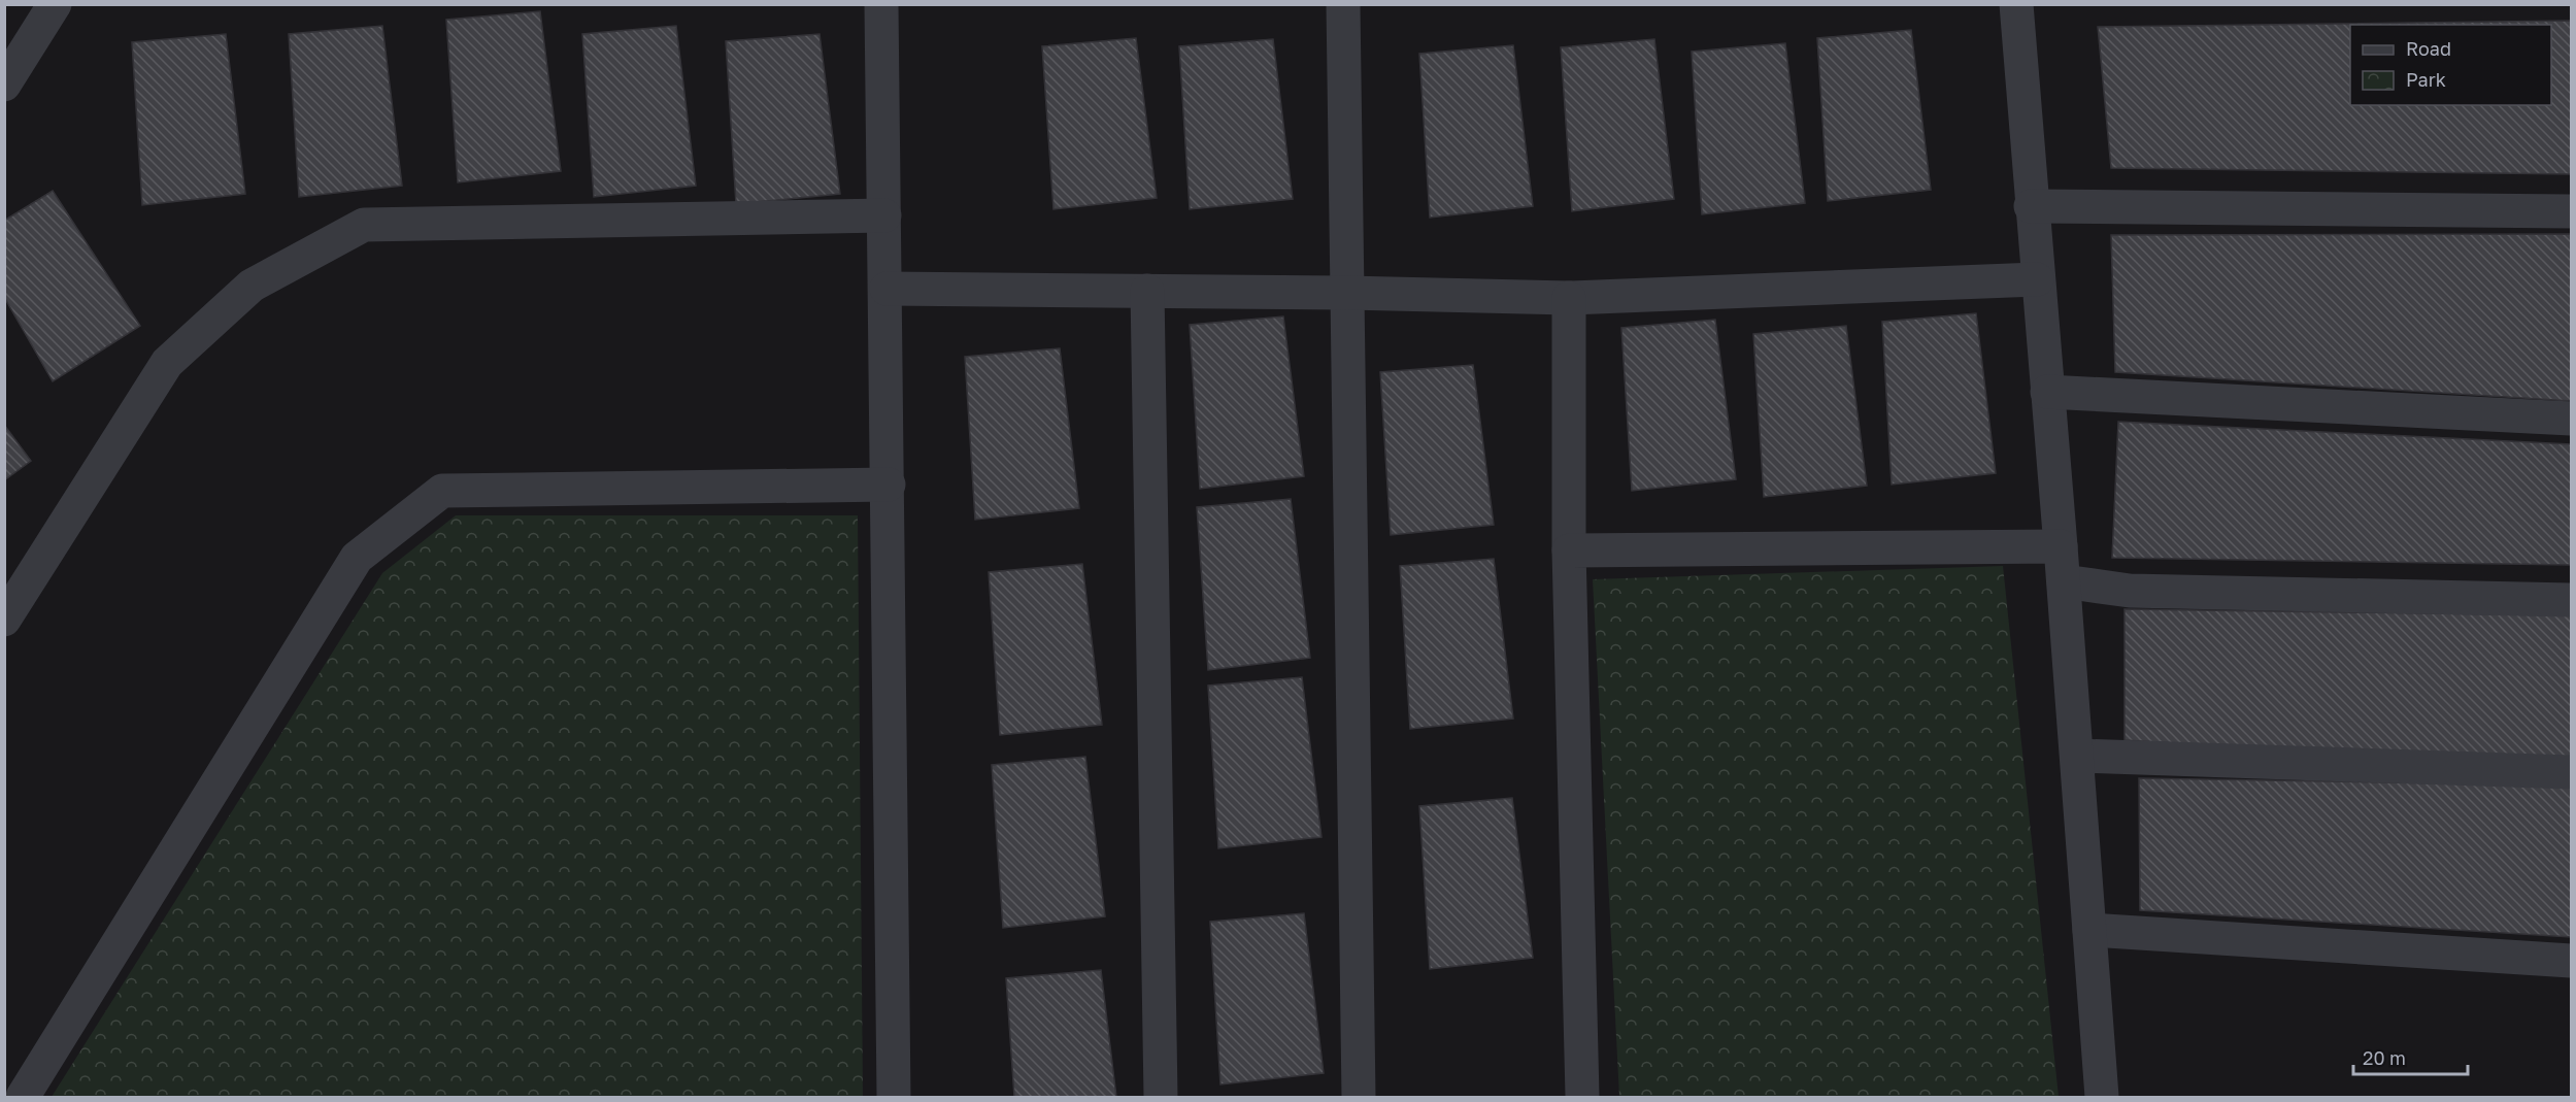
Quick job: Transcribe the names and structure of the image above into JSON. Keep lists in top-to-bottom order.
{
  "legend": ["Road", "Park"],
  "scale_bar": "20 m"
}
